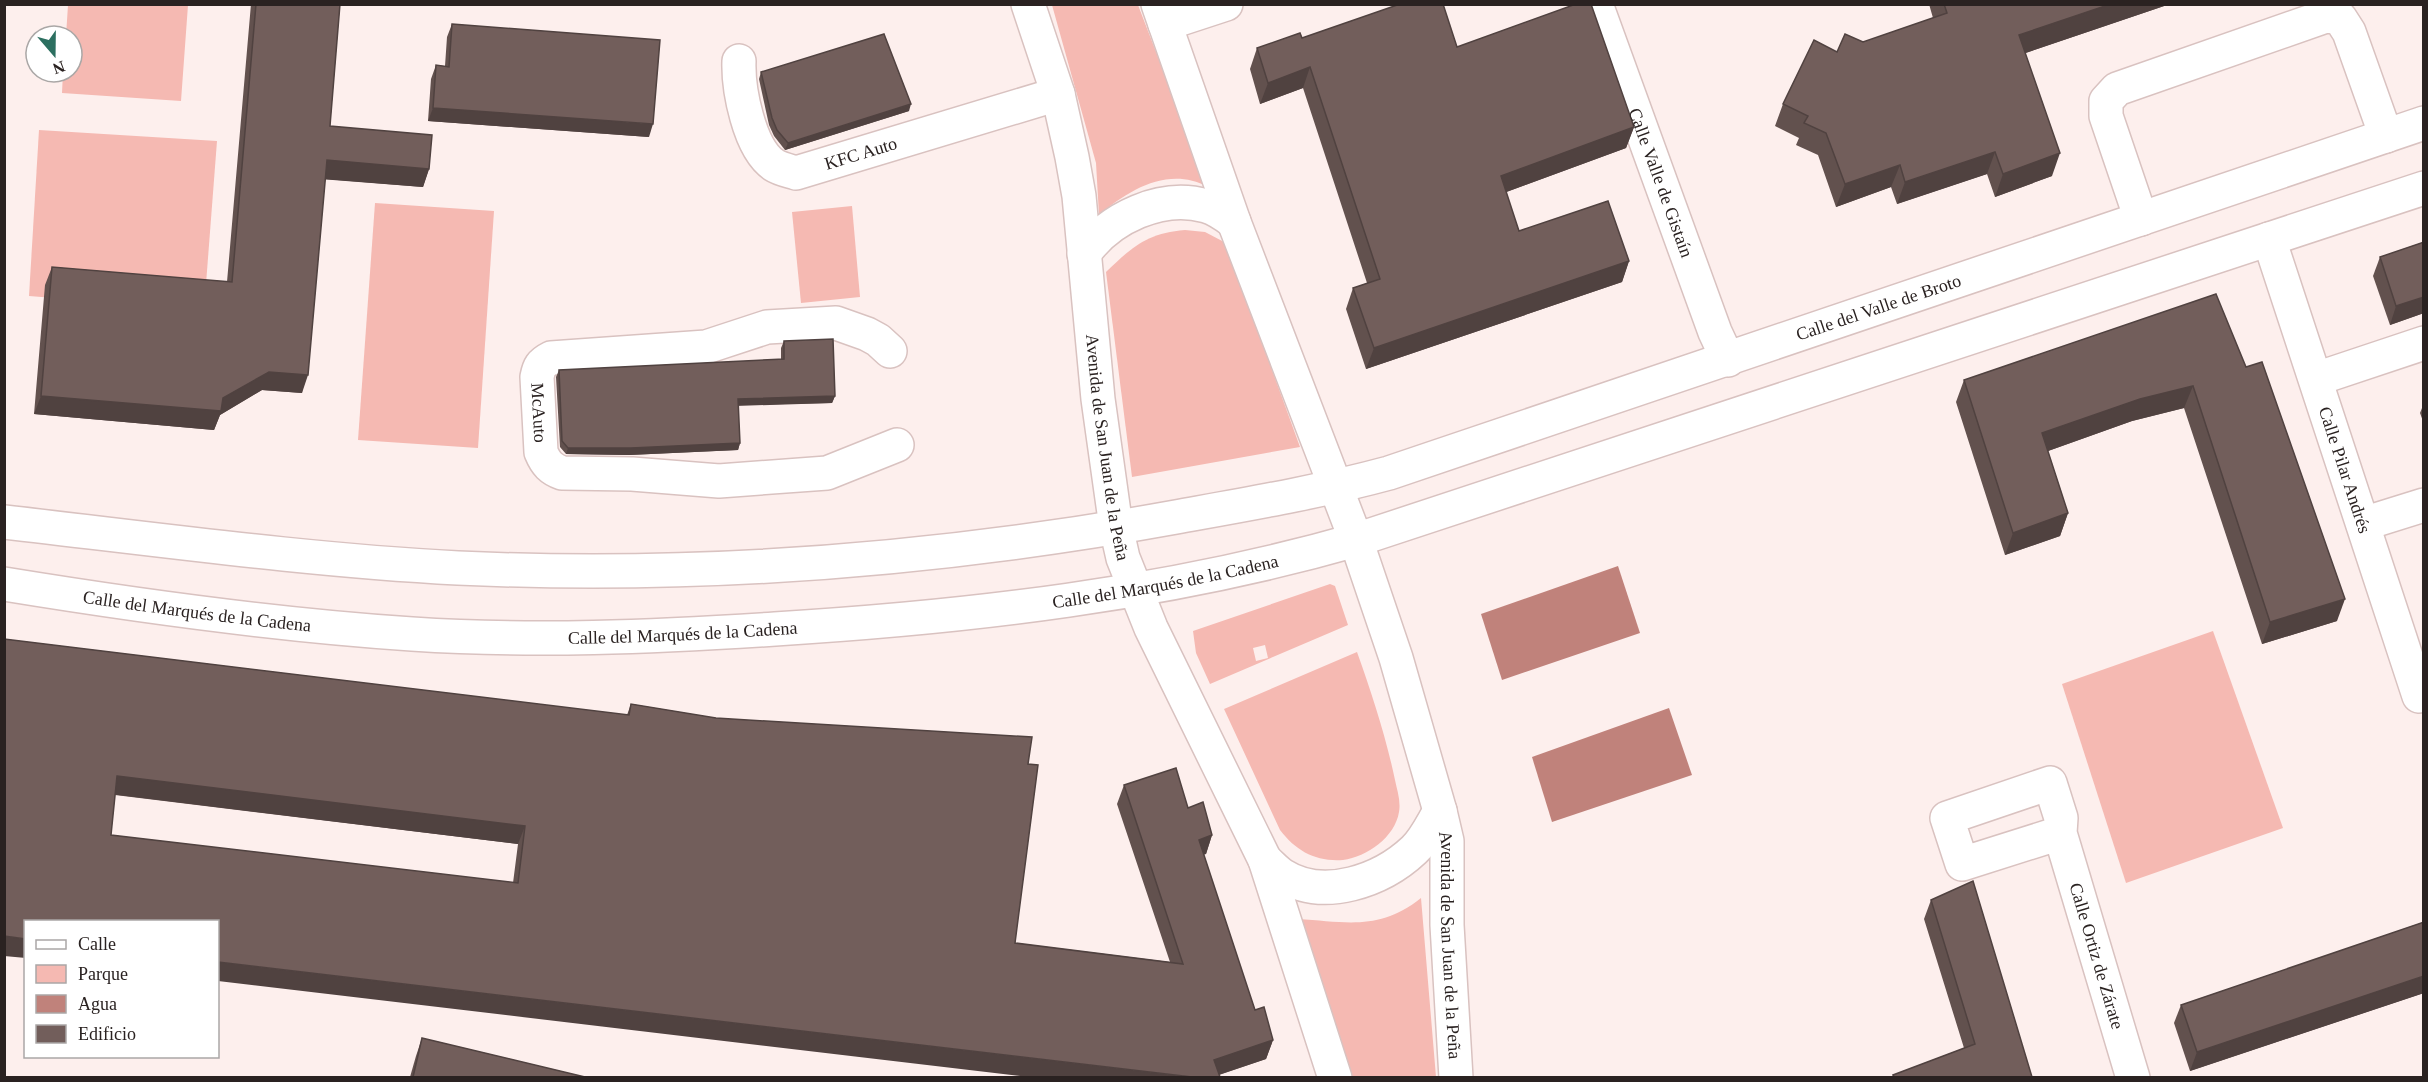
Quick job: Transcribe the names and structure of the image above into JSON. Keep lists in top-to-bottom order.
{
  "streets": {
    "main road": [
      "KFC Auto",
      "Calle Valle de Gistaín",
      "Calle del Valle de Broto",
      "McAuto",
      "Avenida de San Juan de la Peña",
      "Calle Pilar Andrés",
      "Calle del Marqués de la Cadena",
      "Calle Ortiz de Zárate"
    ]
  },
  "crossings": [
    ["KFC Auto", "Avenida de San Juan de la Peña"],
    ["Calle Valle de Gistaín", "Calle del Valle de Broto"],
    ["Calle del Valle de Broto", "Avenida de San Juan de la Peña"],
    ["Avenida de San Juan de la Peña", "Calle del Marqués de la Cadena"]
  ],
  "legend": [
    "Calle",
    "Parque",
    "Agua",
    "Edificio"
  ],
  "north": "bottom"
}
